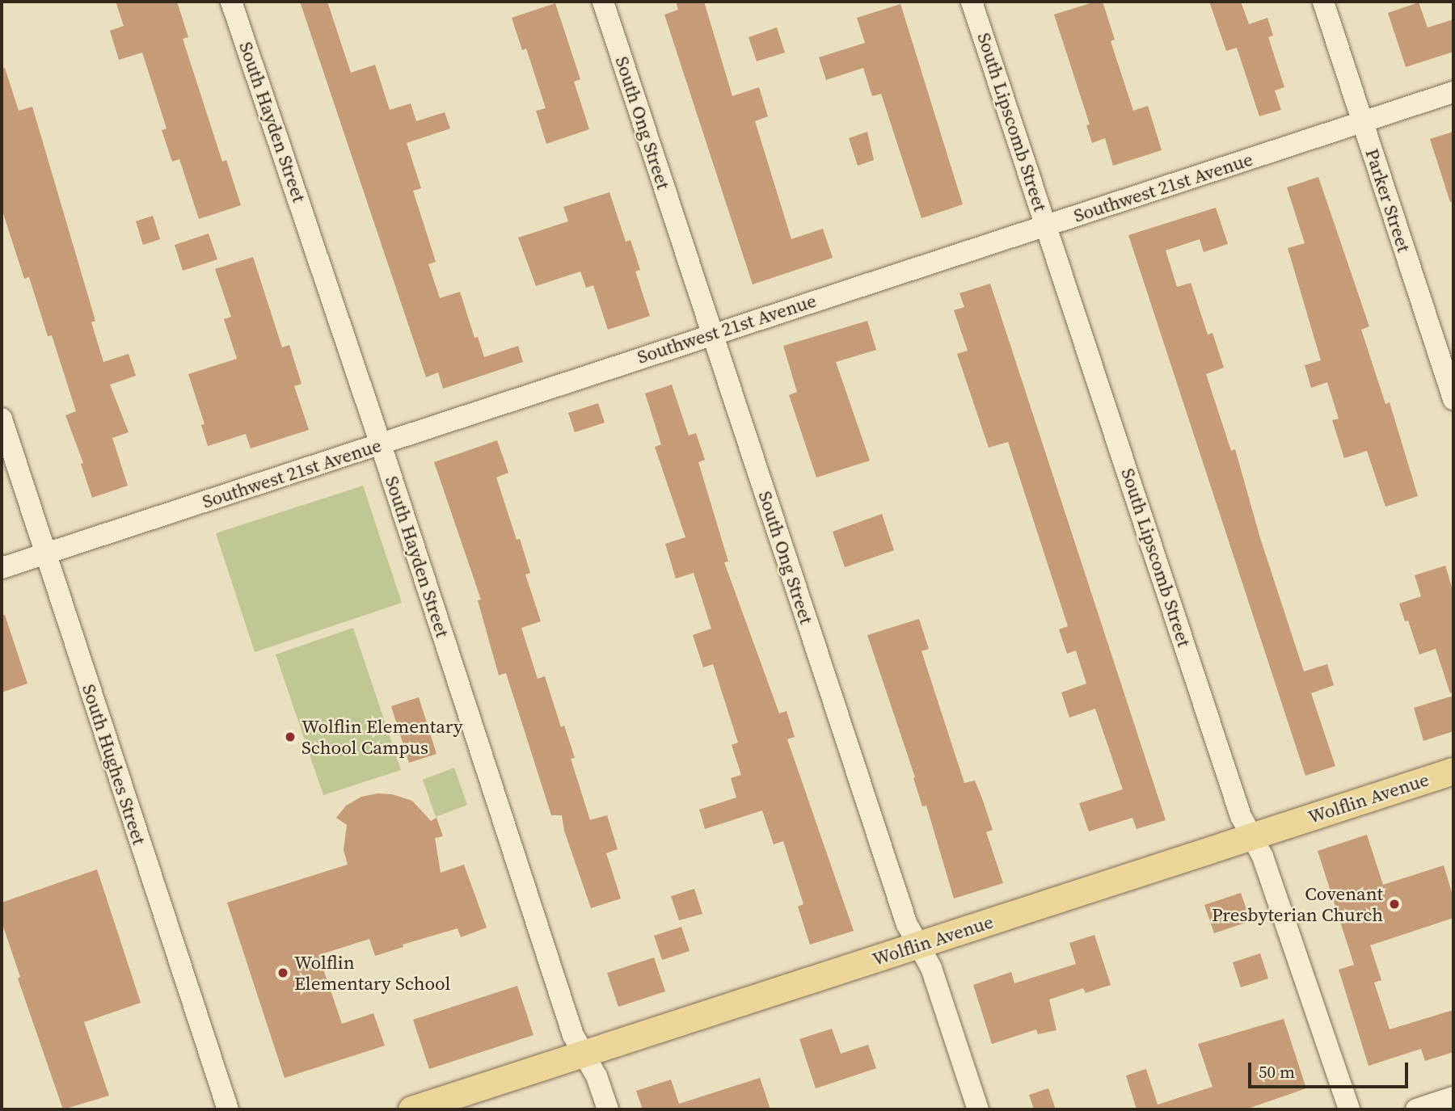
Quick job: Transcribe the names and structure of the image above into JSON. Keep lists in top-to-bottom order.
{
  "streets": {
    "main road": ["Wolflin Avenue"],
    "street": [
      "South Hayden Street",
      "South Lipscomb Street",
      "South Ong Street",
      "Southwest 21st Avenue",
      "Parker Street",
      "South Hughes Street"
    ]
  },
  "crossings": [
    ["South Hayden Street", "Southwest 21st Avenue"],
    ["South Hayden Street", "Wolflin Avenue"],
    ["South Lipscomb Street", "Southwest 21st Avenue"],
    ["South Lipscomb Street", "Wolflin Avenue"],
    ["South Ong Street", "Southwest 21st Avenue"],
    ["South Ong Street", "Wolflin Avenue"],
    ["Southwest 21st Avenue", "Parker Street"],
    ["Southwest 21st Avenue", "South Hughes Street"]
  ],
  "places": ["Wolflin Elementary School Campus", "Covenant Presbyterian Church", "Wolflin Elementary School"],
  "scale_bar": "50 m"
}
